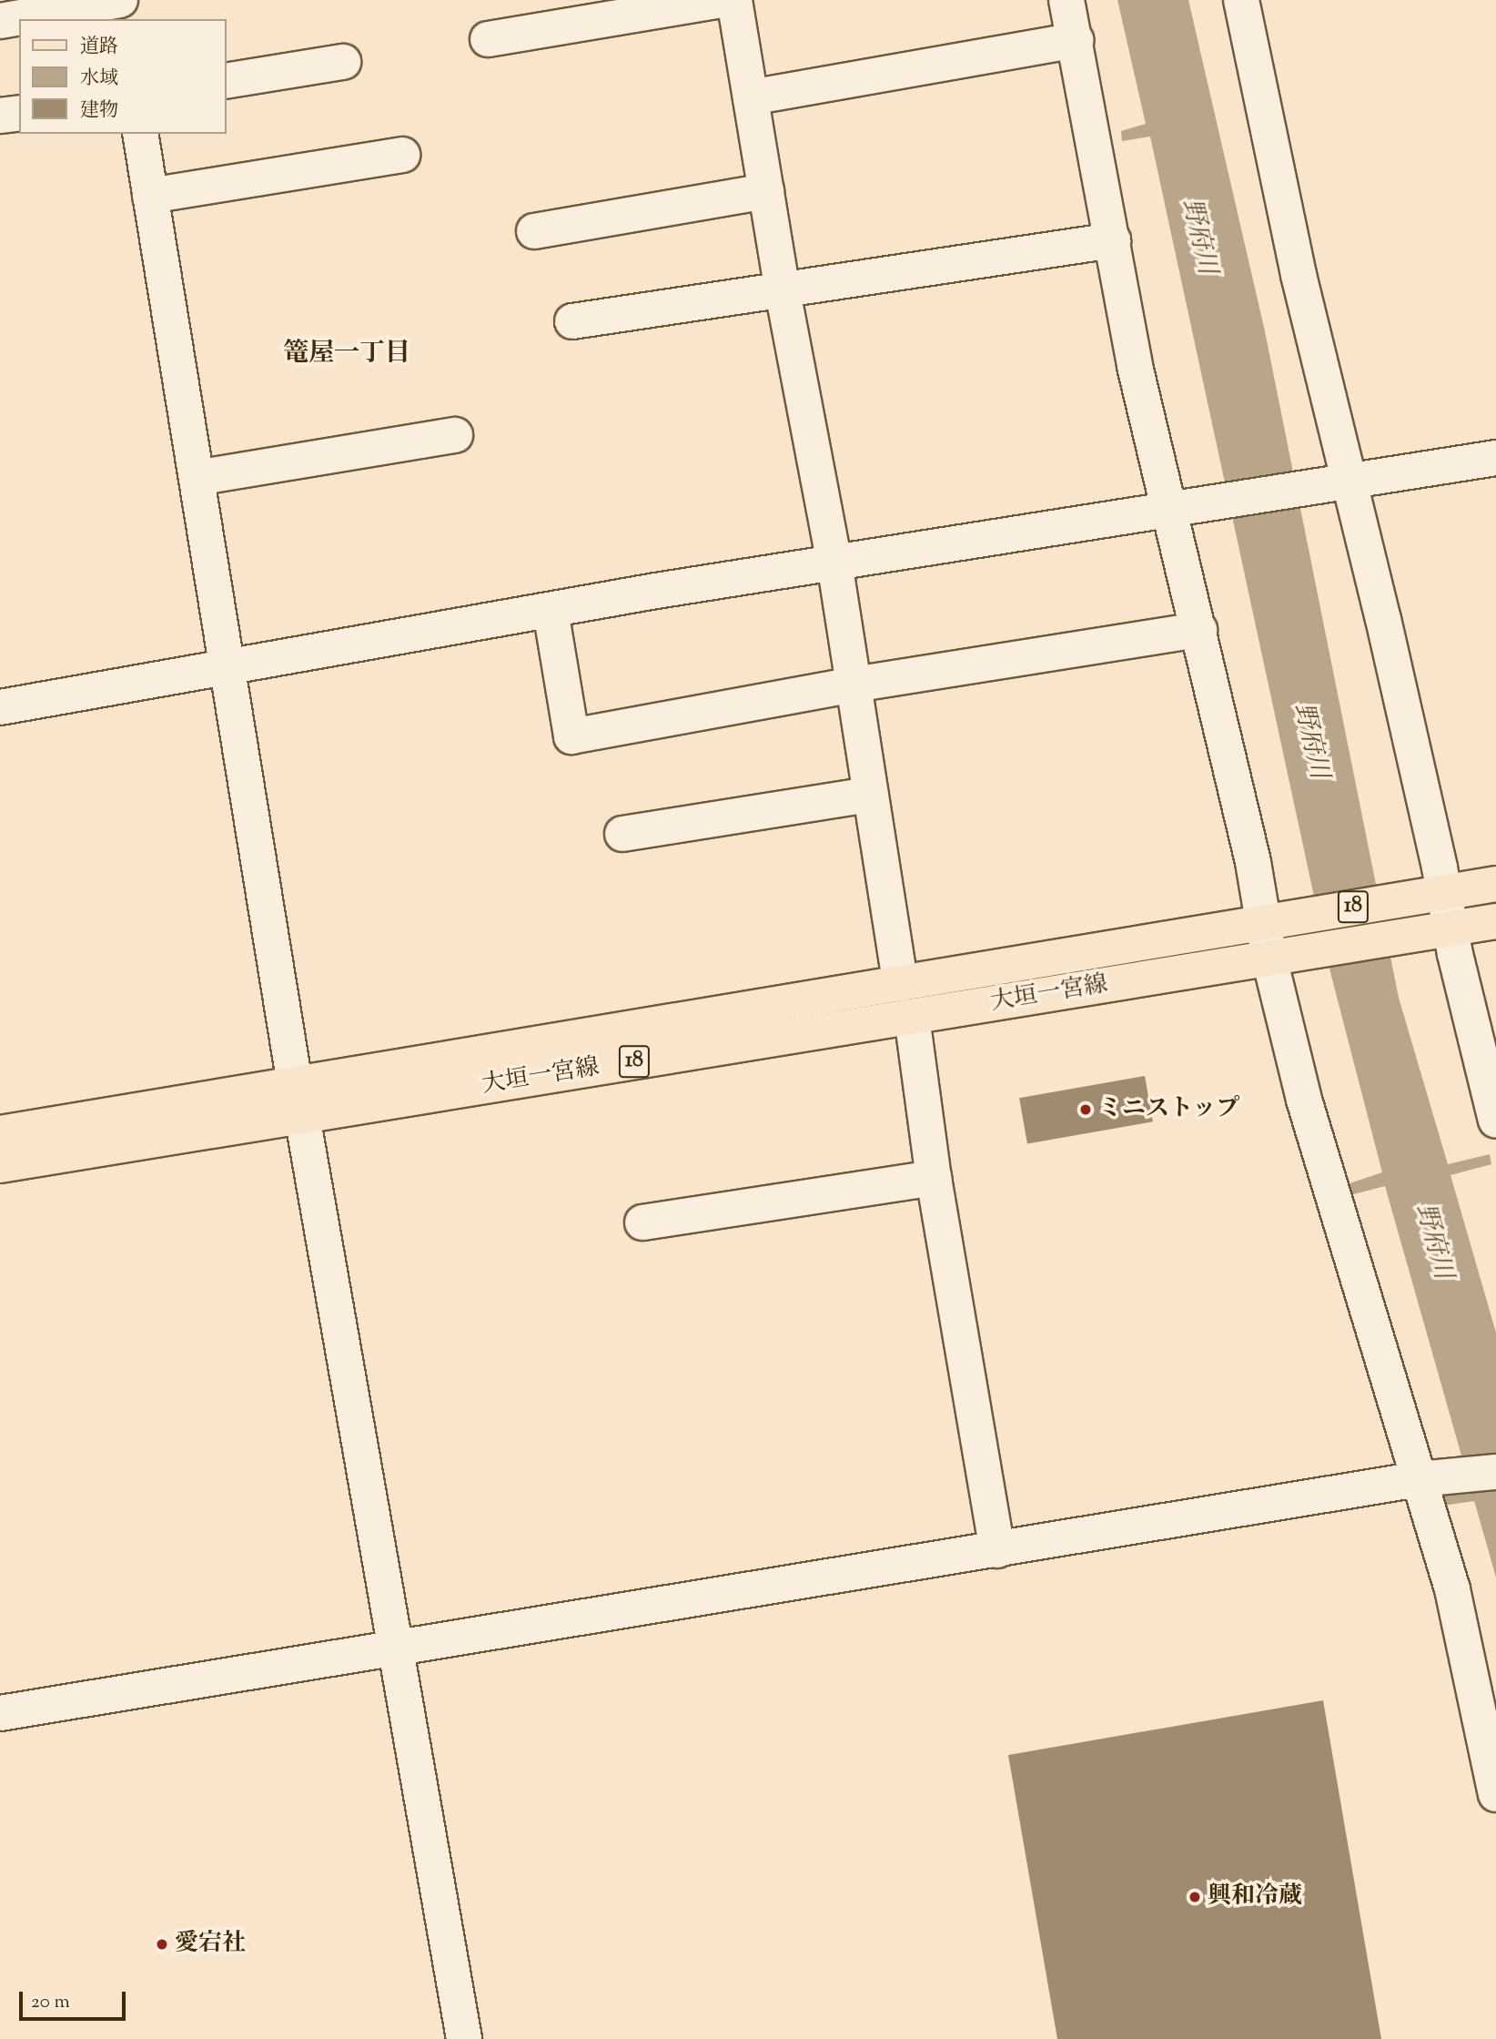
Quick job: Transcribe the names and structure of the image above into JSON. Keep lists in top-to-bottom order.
{
  "streets": {
    "main road": ["18", "大垣一宮線"]
  },
  "crossings": [
    ["18", "大垣一宮線"]
  ],
  "districts": ["篭屋一丁目"],
  "water": ["野府川"],
  "places": ["ミニストップ", "興和冷蔵", "愛宕社"],
  "legend": ["道路", "水域", "建物"],
  "scale_bar": "20 m"
}
